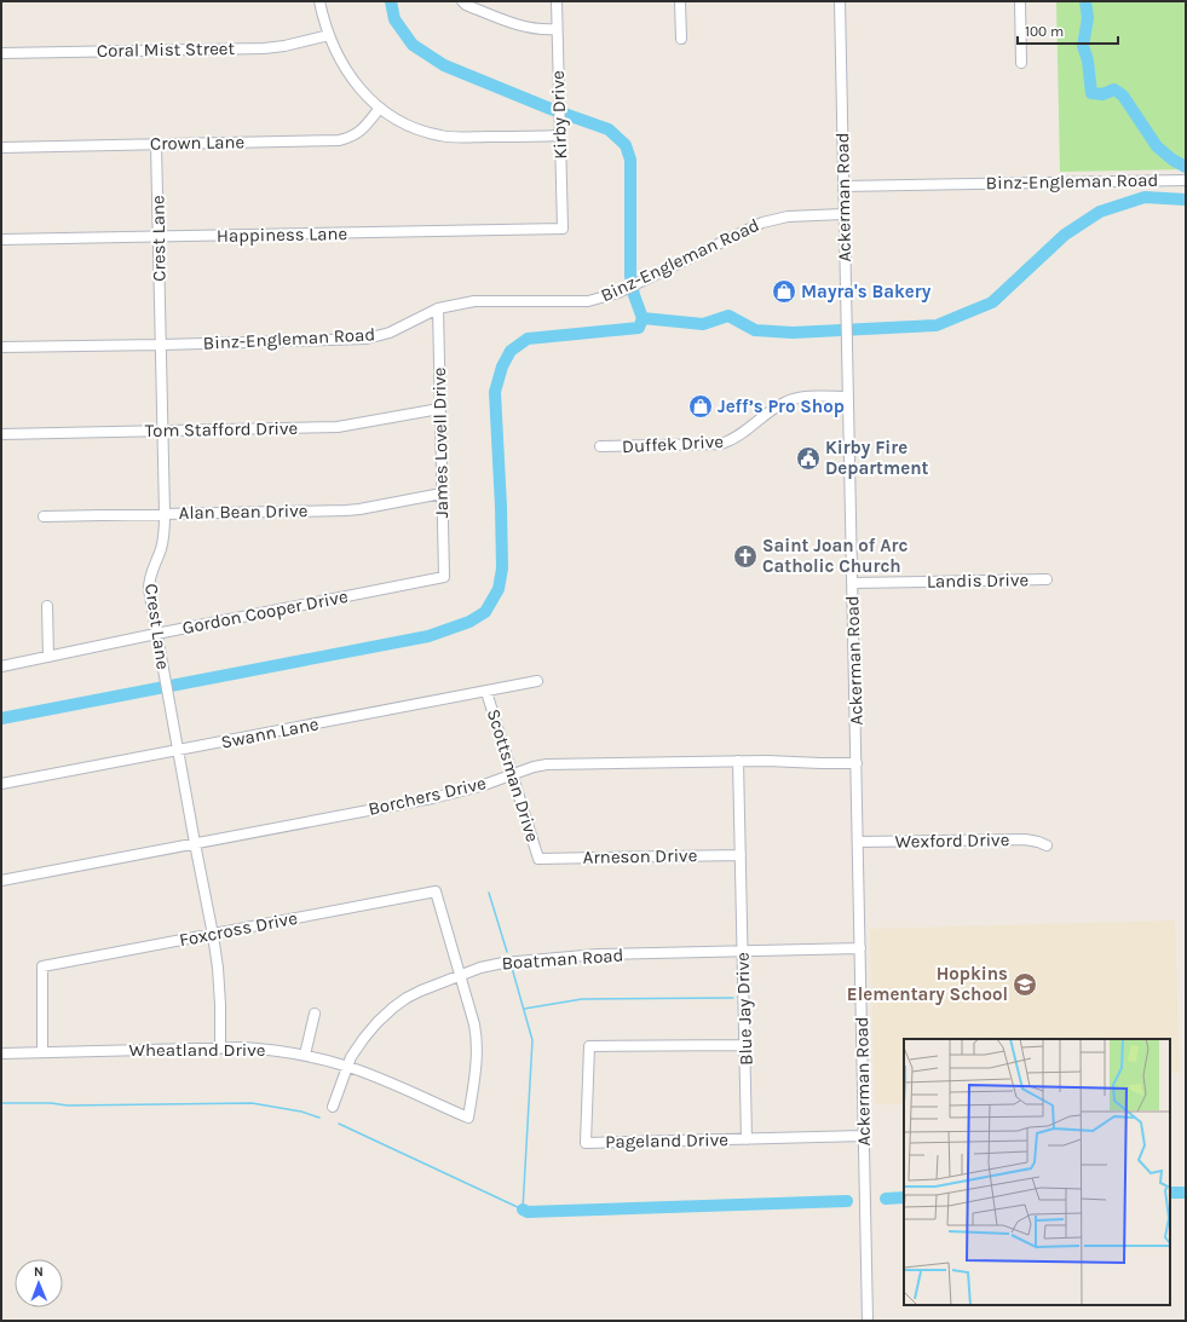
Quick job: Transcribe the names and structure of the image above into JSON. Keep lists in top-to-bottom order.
{
  "streets": {
    "street": [
      "Coral Mist Street",
      "Kirby Drive",
      "Crown Lane",
      "Binz-Engleman Road",
      "Ackerman Road",
      "Happiness Lane",
      "Crest Lane",
      "Tom Stafford Drive",
      "James Lovell Drive",
      "Duffek Drive",
      "Alan Bean Drive",
      "Landis Drive",
      "Gordon Cooper Drive",
      "Swann Lane",
      "Scottsman Drive",
      "Borchers Drive",
      "Wexford Drive",
      "Arneson Drive",
      "Foxcross Drive",
      "Boatman Road",
      "Blue Jay Drive",
      "Wheatland Drive",
      "Pageland Drive"
    ]
  },
  "crossings": [
    ["Kirby Drive", "Happiness Lane"],
    ["Crown Lane", "Crest Lane"],
    ["Binz-Engleman Road", "Ackerman Road"],
    ["Binz-Engleman Road", "Crest Lane"],
    ["Binz-Engleman Road", "James Lovell Drive"],
    ["Ackerman Road", "Duffek Drive"],
    ["Ackerman Road", "Landis Drive"],
    ["Ackerman Road", "Borchers Drive"],
    ["Ackerman Road", "Wexford Drive"],
    ["Ackerman Road", "Boatman Road"],
    ["Happiness Lane", "Crest Lane"],
    ["Crest Lane", "Tom Stafford Drive"],
    ["Crest Lane", "Alan Bean Drive"],
    ["Crest Lane", "Gordon Cooper Drive"],
    ["Crest Lane", "Swann Lane"],
    ["Crest Lane", "Borchers Drive"],
    ["Crest Lane", "Foxcross Drive"],
    ["Crest Lane", "Wheatland Drive"],
    ["Tom Stafford Drive", "James Lovell Drive"],
    ["James Lovell Drive", "Alan Bean Drive"],
    ["James Lovell Drive", "Gordon Cooper Drive"],
    ["Swann Lane", "Scottsman Drive"],
    ["Scottsman Drive", "Borchers Drive"],
    ["Scottsman Drive", "Arneson Drive"],
    ["Borchers Drive", "Blue Jay Drive"],
    ["Arneson Drive", "Blue Jay Drive"],
    ["Foxcross Drive", "Boatman Road"],
    ["Foxcross Drive", "Wheatland Drive"],
    ["Boatman Road", "Blue Jay Drive"],
    ["Boatman Road", "Wheatland Drive"],
    ["Blue Jay Drive", "Pageland Drive"]
  ],
  "places": {
    "shop": ["Mayra's Bakery", "Jeff’s Pro Shop"],
    "public building": ["Kirby Fire Department"],
    "church": ["Saint Joan of Arc Catholic Church"],
    "school or university": ["Hopkins Elementary School"]
  },
  "scale_bar": "100 m",
  "north": "top"
}
